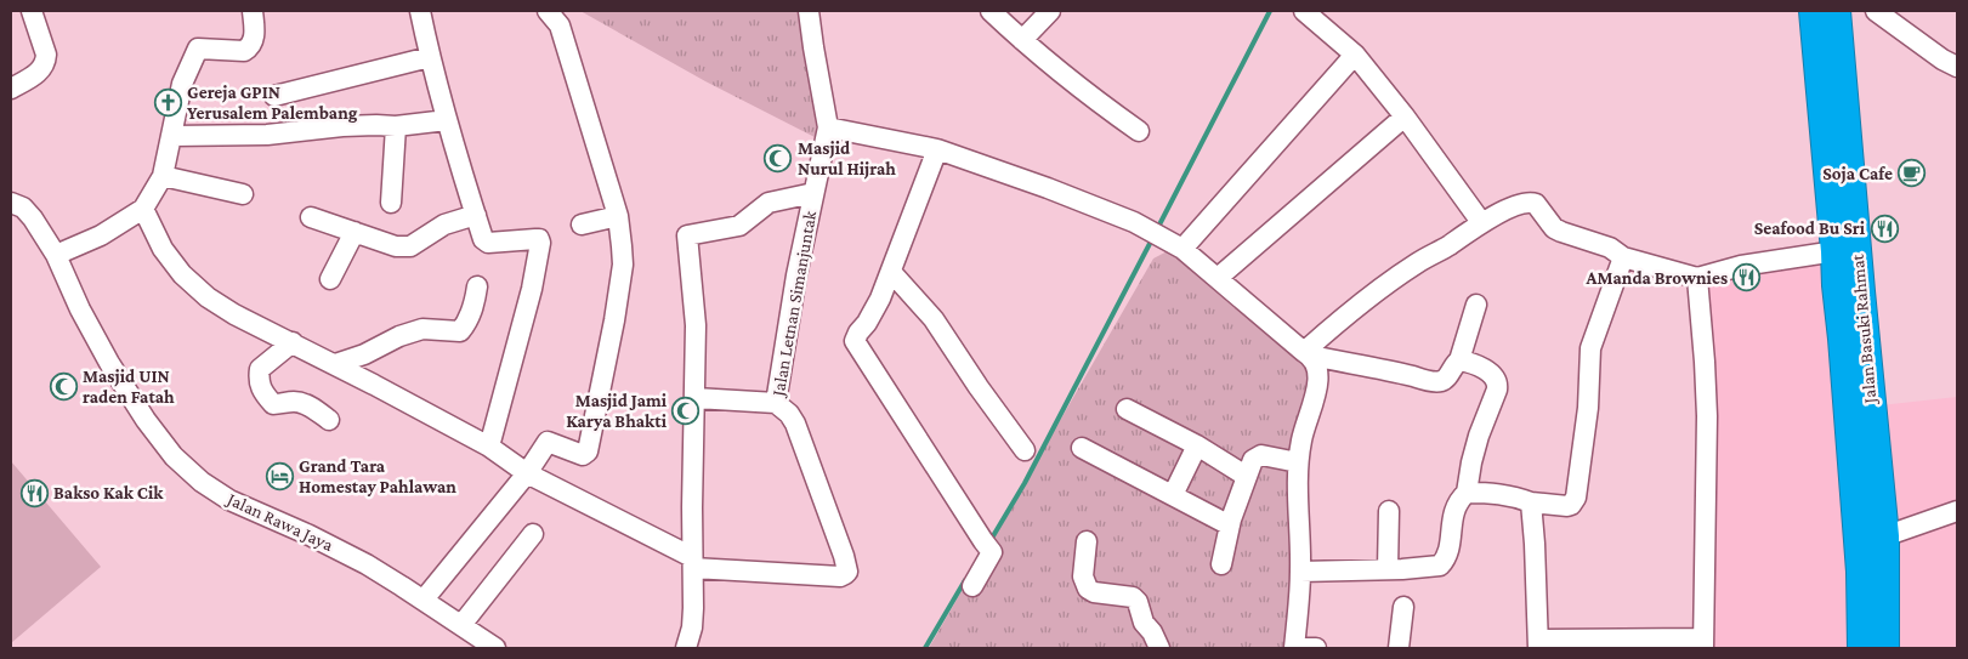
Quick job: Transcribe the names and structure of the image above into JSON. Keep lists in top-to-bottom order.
{
  "streets": {
    "highway": ["Jalan Basuki Rahmat"],
    "street": ["Jalan Letnan Simanjuntak", "Jalan Rawa Jaya"]
  },
  "places": {
    "church": ["Gereja GPIN Yerusalem Palembang"],
    "mosque": ["Masjid Nurul Hijrah", "Masjid UIN raden Fatah", "Masjid Jami Karya Bhakti"],
    "cafe": ["Soja Cafe"],
    "restaurant": ["Seafood Bu Sri", "AManda Brownies", "Bakso Kak Cik"],
    "hotel": ["Grand Tara Homestay Pahlawan"]
  }
}
